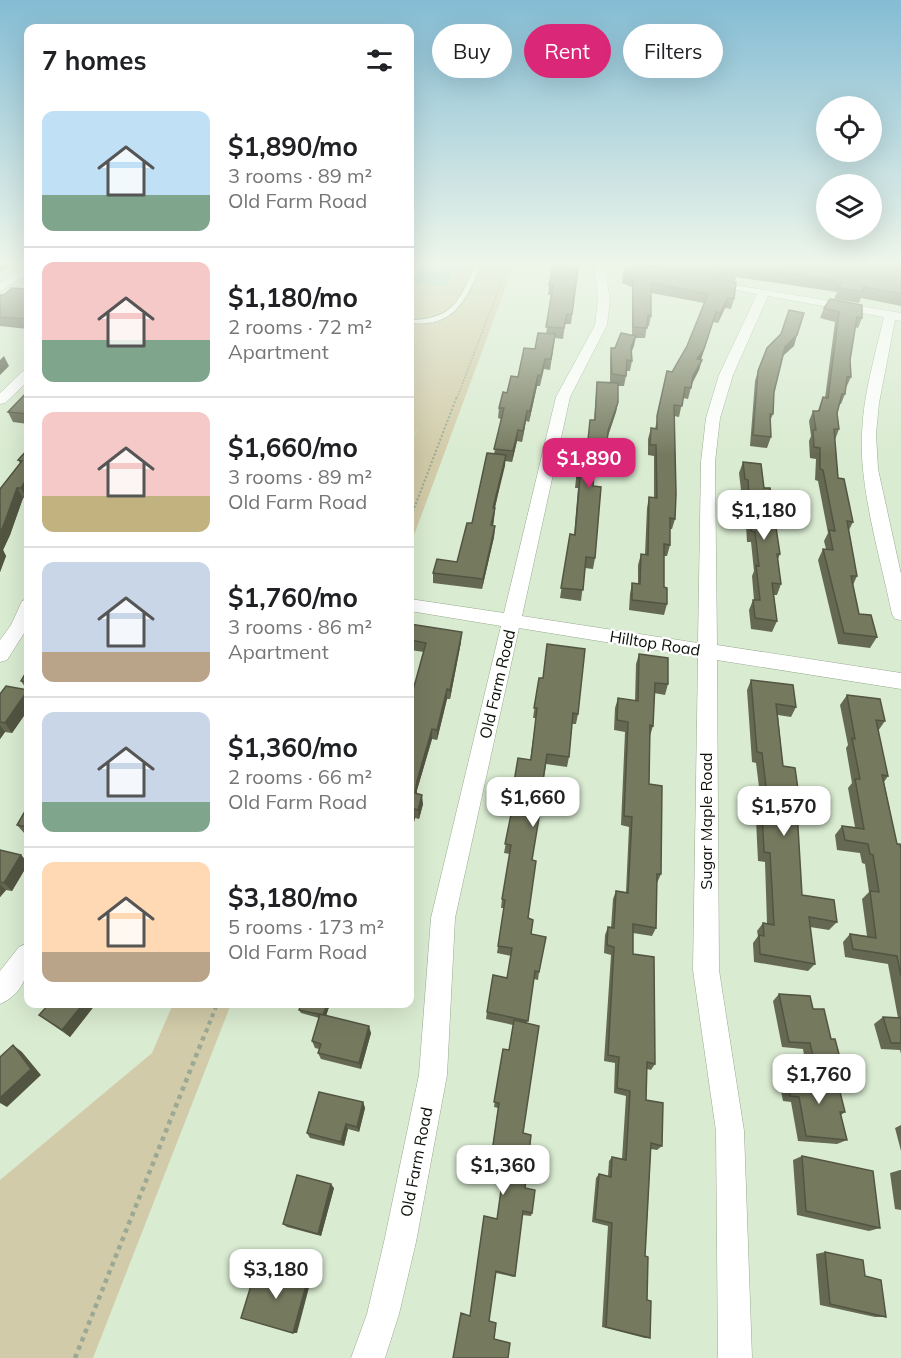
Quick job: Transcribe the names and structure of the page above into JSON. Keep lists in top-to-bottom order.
{
  "streets": {
    "street": ["Hilltop Road", "Old Farm Road", "Sugar Maple Road"]
  },
  "crossings": [
    ["Hilltop Road", "Old Farm Road"],
    ["Hilltop Road", "Sugar Maple Road"]
  ],
  "page": {
    "chip": ["Buy", "Rent", "Filters"],
    "heading": "7 homes",
    "list": [
      {
        "name": "$1,890/mo",
        "note": "3 rooms · 89 m² · Old Farm Road"
      },
      {
        "name": "$1,180/mo",
        "note": "2 rooms · 72 m² · Apartment"
      },
      {
        "name": "$1,660/mo",
        "note": "3 rooms · 89 m² · Old Farm Road"
      },
      {
        "name": "$1,760/mo",
        "note": "3 rooms · 86 m² · Apartment"
      },
      {
        "name": "$1,360/mo",
        "note": "2 rooms · 66 m² · Old Farm Road"
      },
      {
        "name": "$3,180/mo",
        "note": "5 rooms · 173 m² · Old Farm Road"
      }
    ],
    "price": [
      "$1,890",
      "$1,180",
      "$1,660",
      "$1,570",
      "$1,760",
      "$1,360",
      "$3,180"
    ]
  }
}
